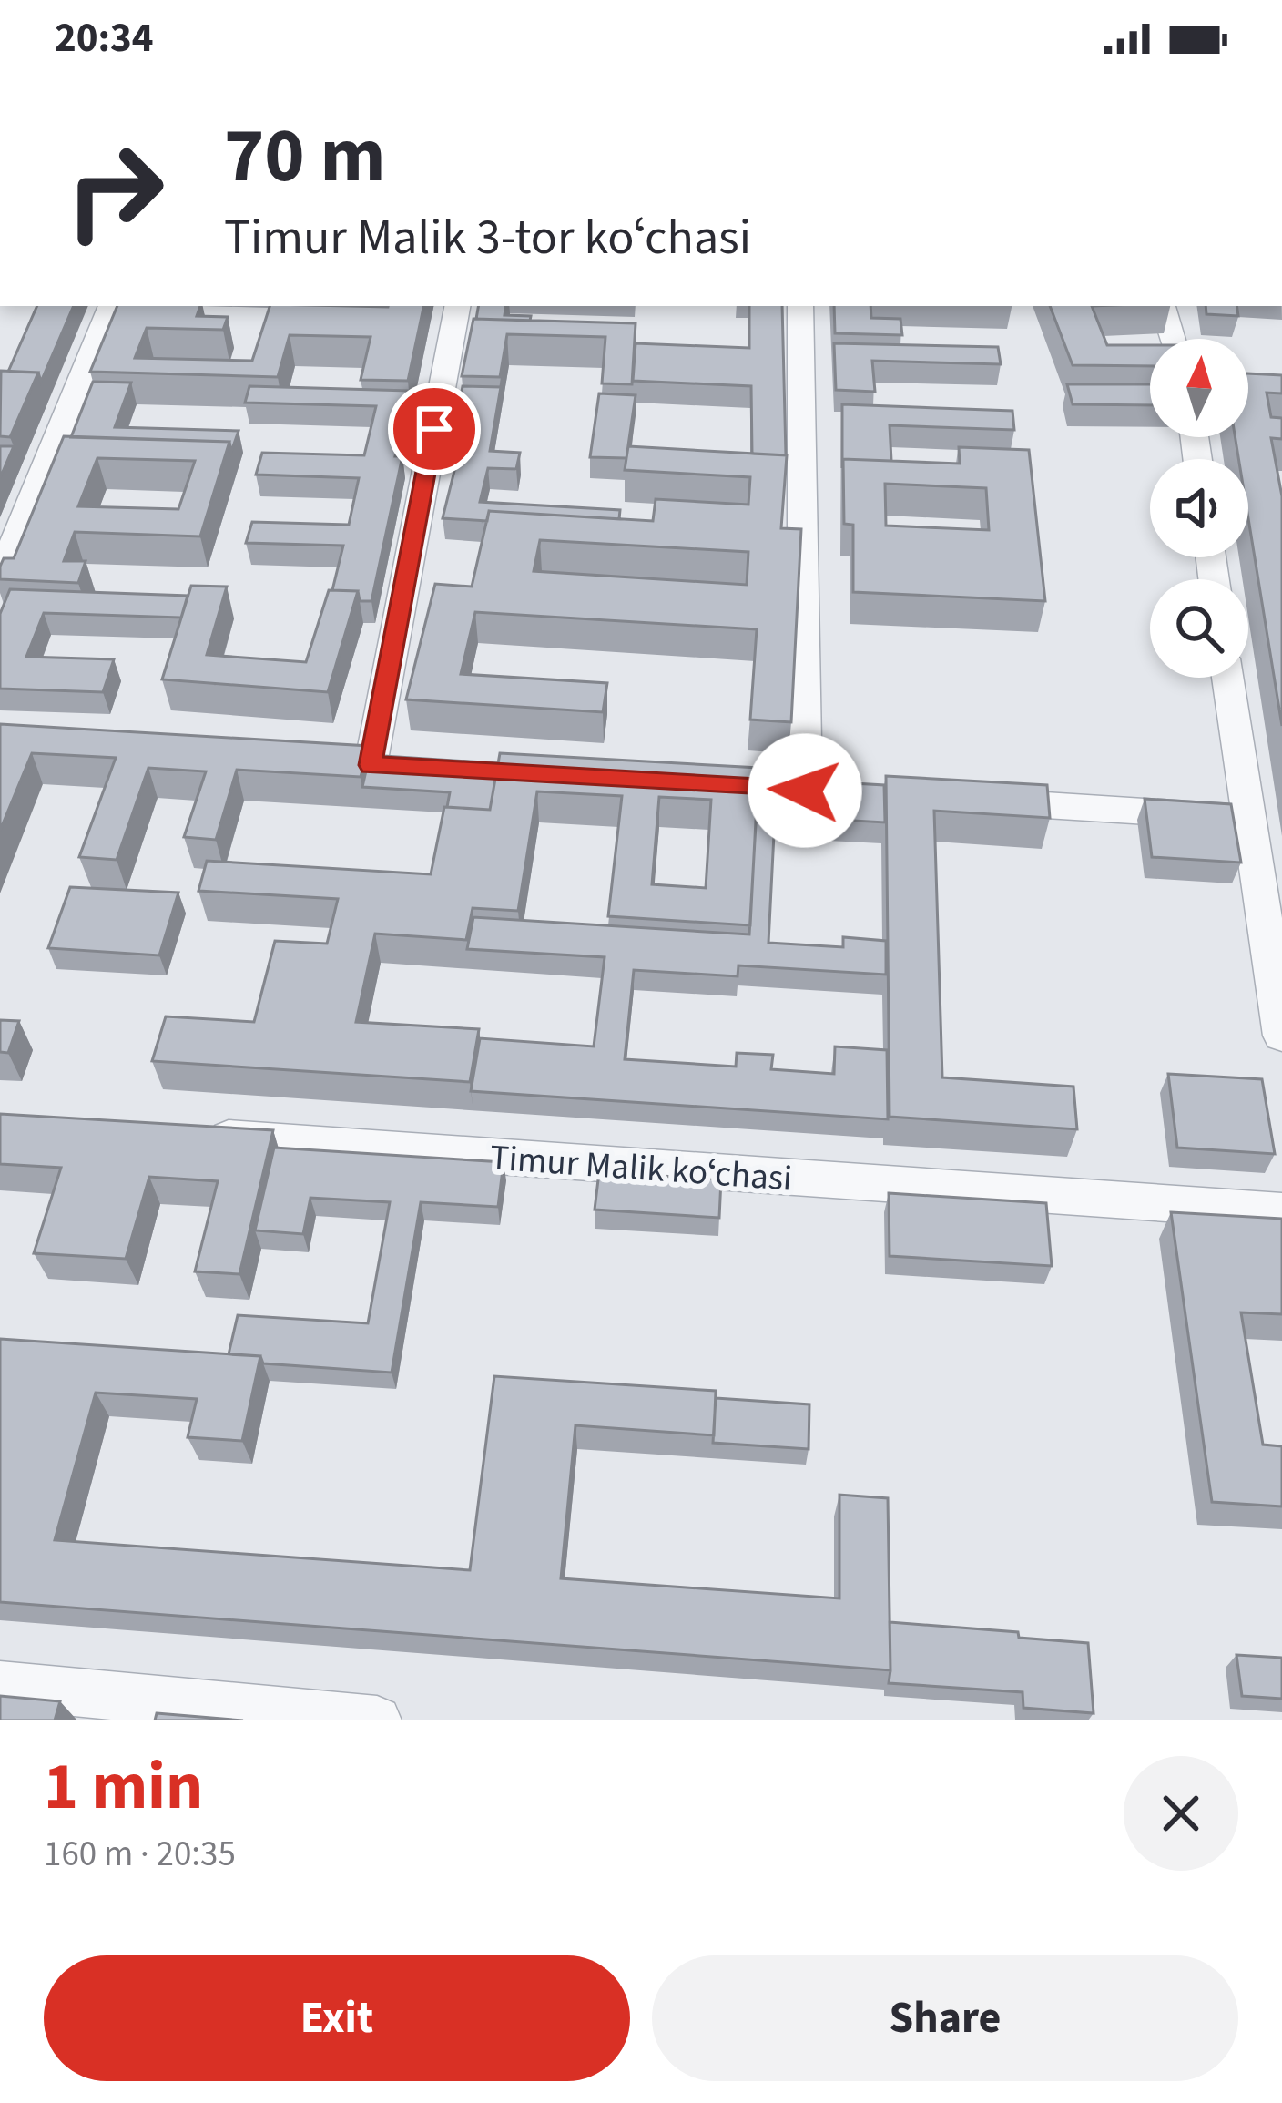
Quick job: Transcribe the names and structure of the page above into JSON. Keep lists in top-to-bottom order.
{
  "streets": {
    "street": ["Timur Malik koʻchasi"]
  },
  "north": "top",
  "page": {
    "status": "20:34",
    "turn": ["70 m", "Timur Malik 3-tor koʻchasi"],
    "heading": ["1 min", "160 m · 20:35"],
    "buttons": ["Exit", "Share"]
  }
}
